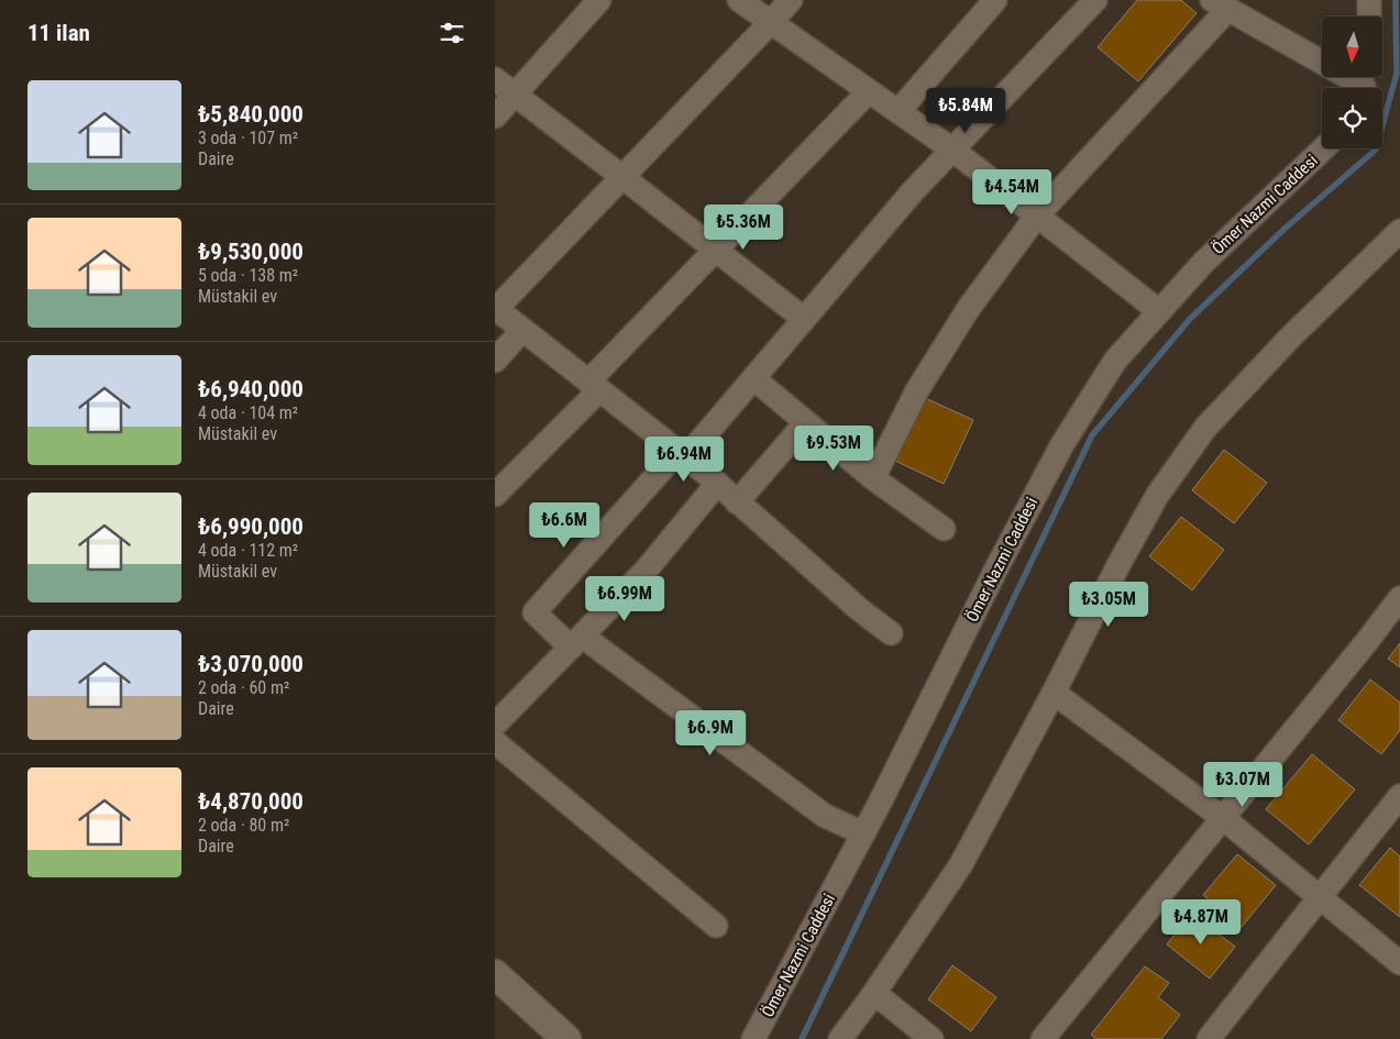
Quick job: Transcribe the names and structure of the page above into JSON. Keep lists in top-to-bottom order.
{
  "streets": {
    "street": ["Ömer Nazmi Caddesi"]
  },
  "north": "bottom",
  "page": {
    "heading": "11 ilan",
    "list": [
      {
        "name": "₺5,840,000",
        "note": "3 oda · 107 m² · Daire"
      },
      {
        "name": "₺9,530,000",
        "note": "5 oda · 138 m² · Müstakil ev"
      },
      {
        "name": "₺6,940,000",
        "note": "4 oda · 104 m² · Müstakil ev"
      },
      {
        "name": "₺6,990,000",
        "note": "4 oda · 112 m² · Müstakil ev"
      },
      {
        "name": "₺3,070,000",
        "note": "2 oda · 60 m² · Daire"
      },
      {
        "name": "₺4,870,000",
        "note": "2 oda · 80 m² · Daire"
      }
    ],
    "price": [
      "₺5.84M",
      "₺4.54M",
      "₺5.36M",
      "₺9.53M",
      "₺6.94M",
      "₺6.6M",
      "₺6.99M",
      "₺3.05M",
      "₺6.9M",
      "₺3.07M",
      "₺4.87M"
    ]
  }
}
